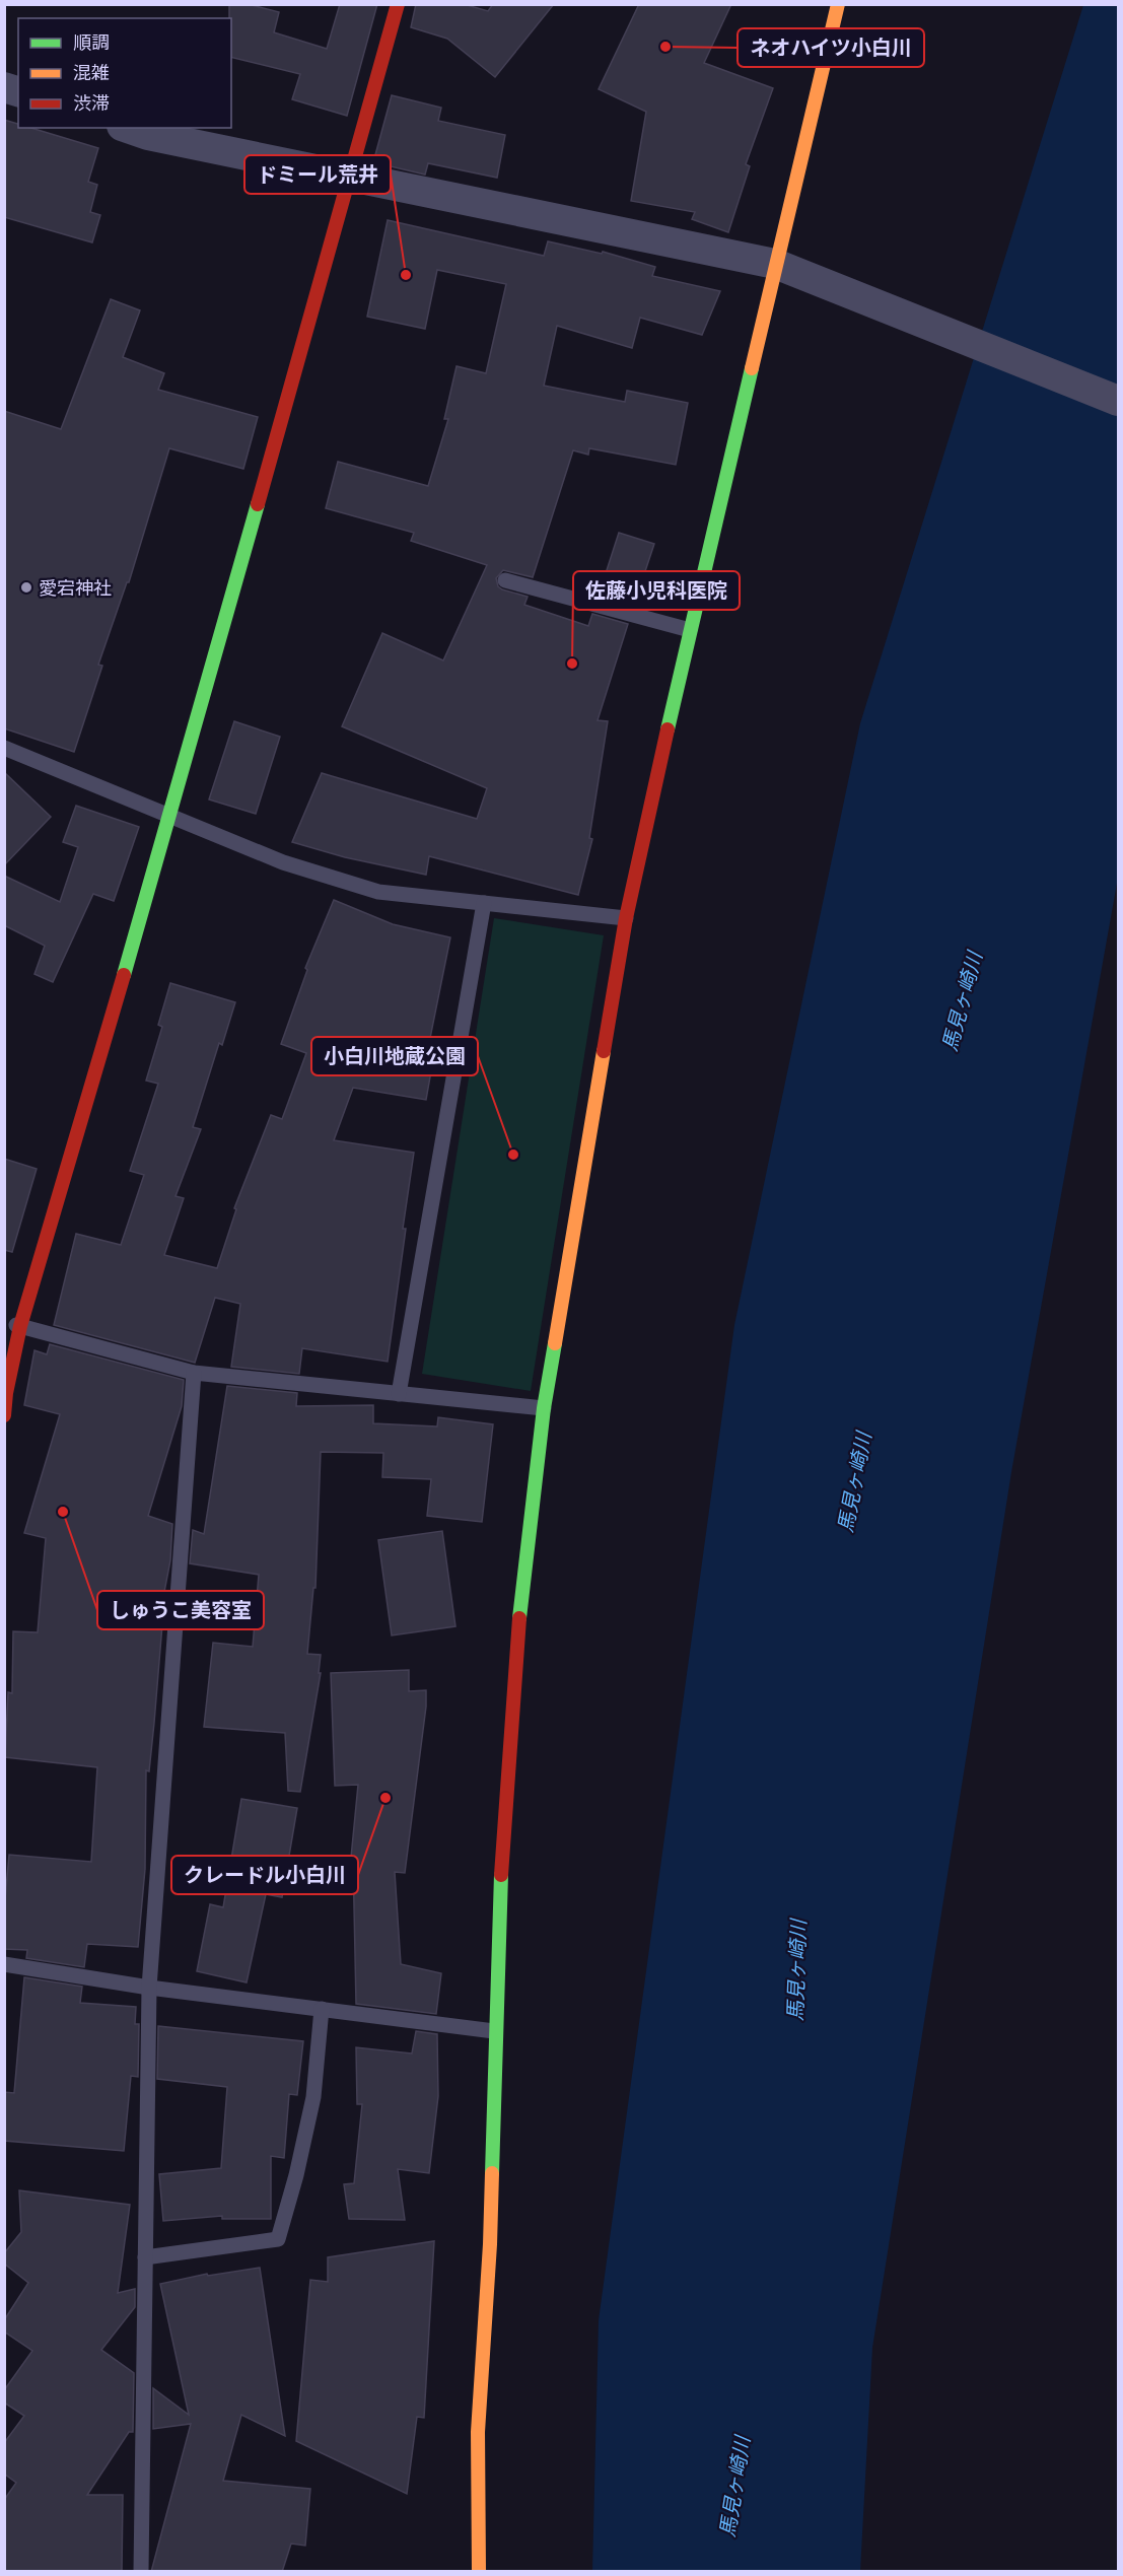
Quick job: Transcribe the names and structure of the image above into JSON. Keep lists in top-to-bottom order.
{
  "water": ["馬見ヶ崎川"],
  "places": [
    "ネオハイツ小白川",
    "ドミール荒井",
    "愛宕神社",
    "佐藤小児科医院",
    "小白川地蔵公園",
    "しゅうこ美容室",
    "クレードル小白川"
  ],
  "legend": ["順調", "混雑", "渋滞"]
}
